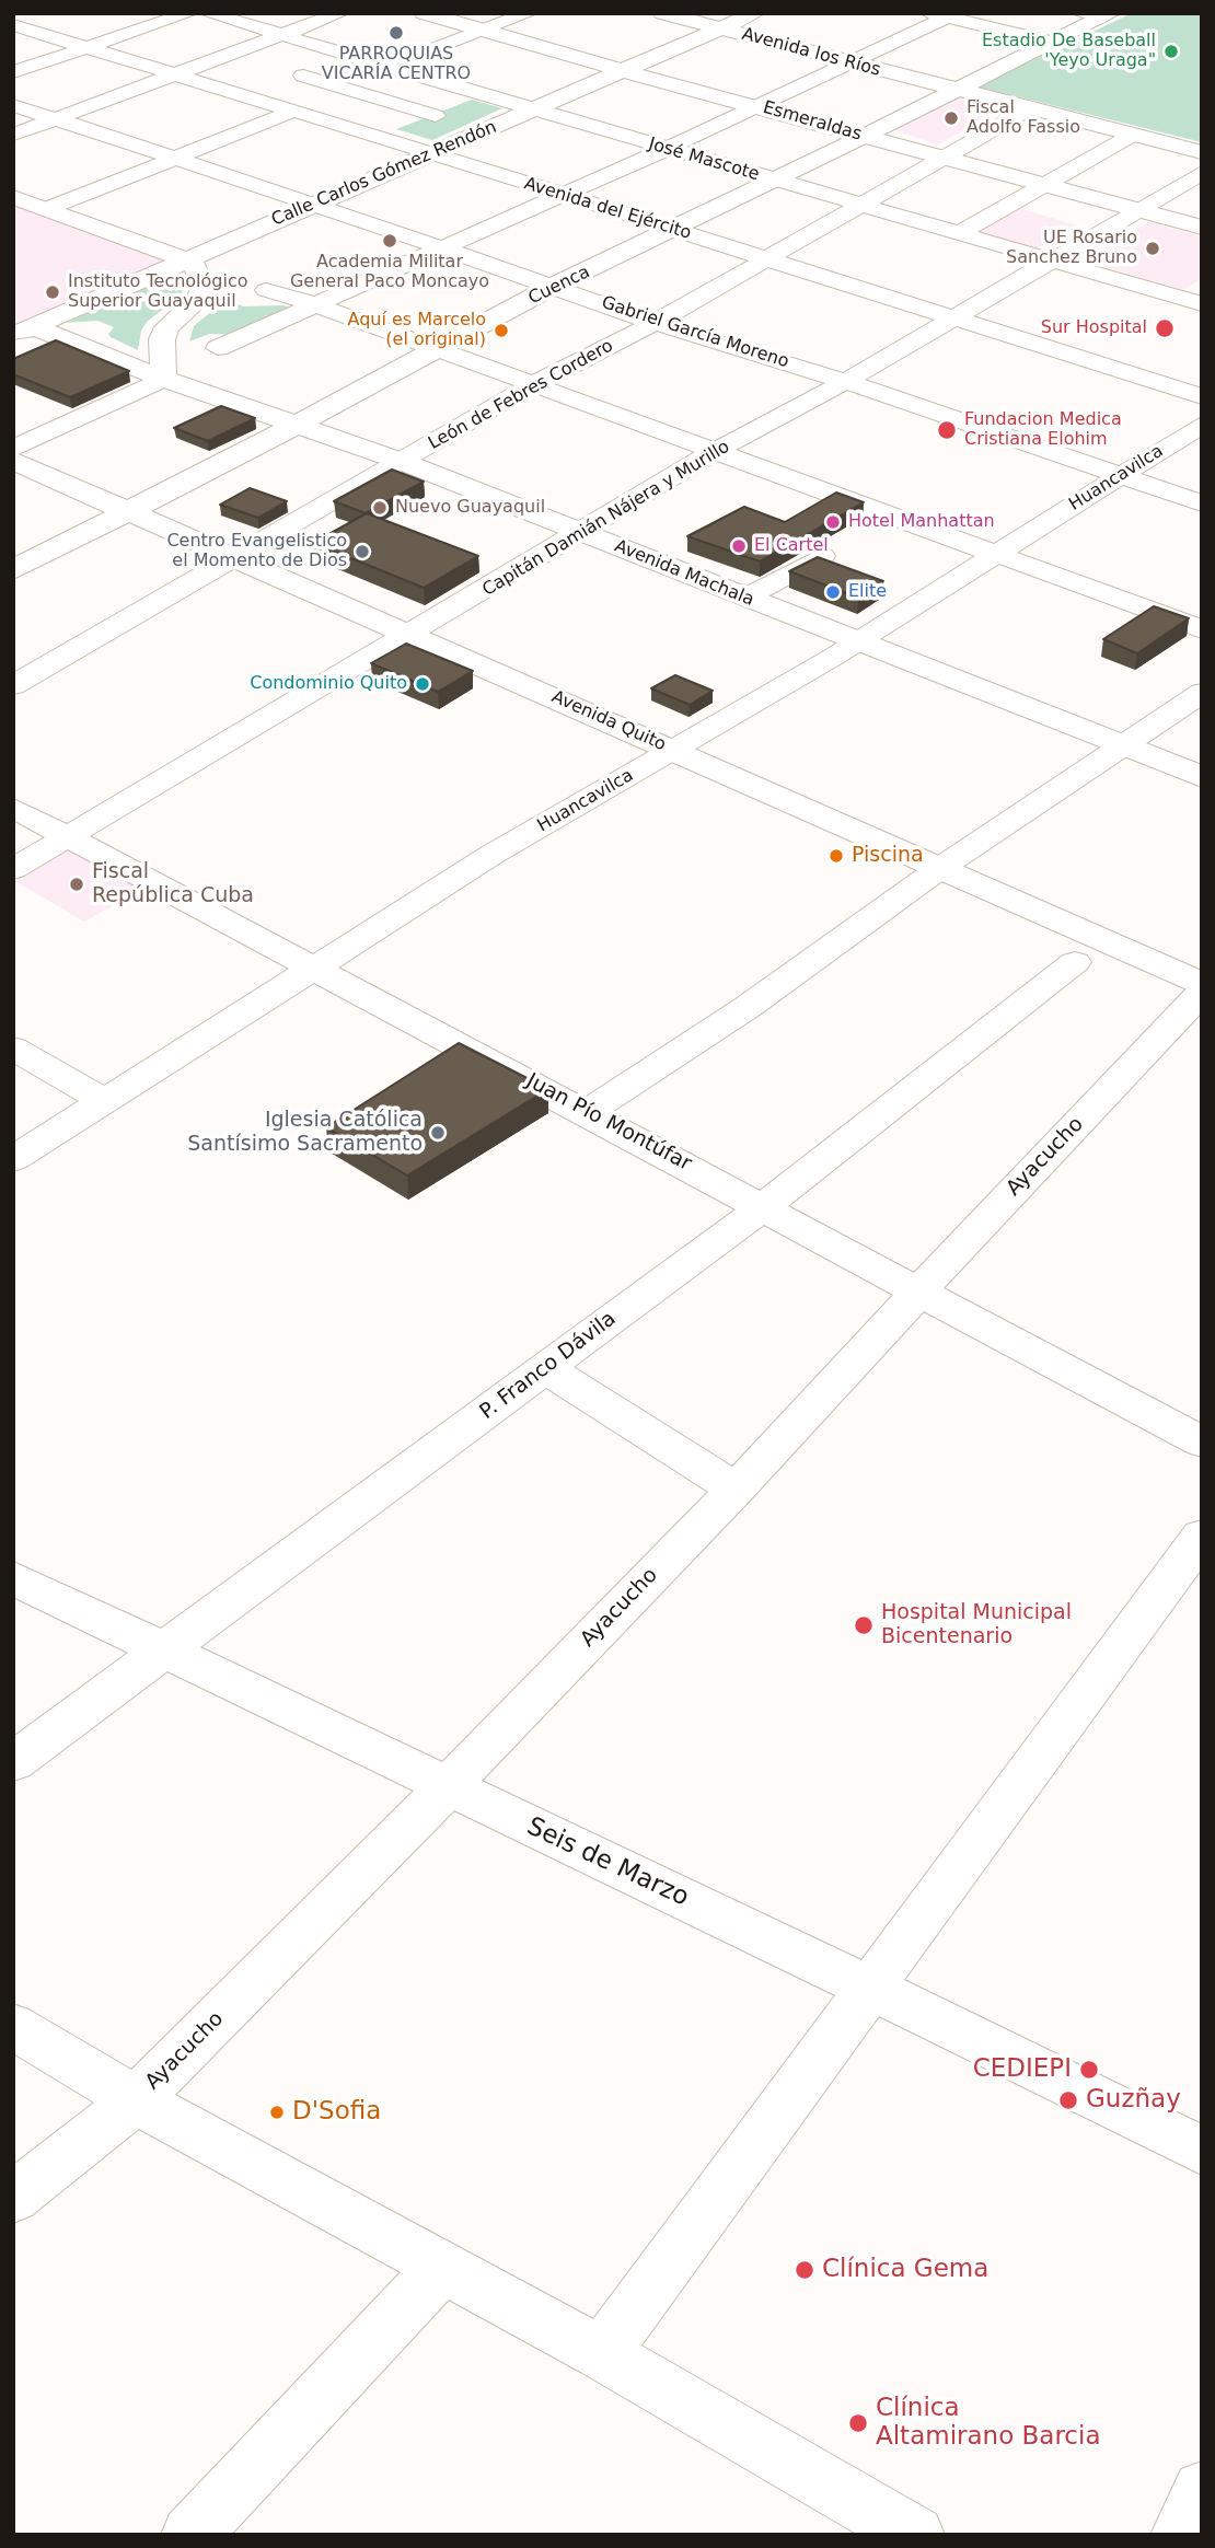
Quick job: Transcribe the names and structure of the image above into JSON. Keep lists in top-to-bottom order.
{
  "streets": {
    "main road": [
      "Avenida los Ríos",
      "Esmeraldas",
      "Calle Carlos Gómez Rendón",
      "Cuenca",
      "Avenida Machala",
      "Avenida Quito"
    ],
    "street": [
      "José Mascote",
      "Avenida del Ejército",
      "Gabriel García Moreno",
      "León de Febres Cordero",
      "Huancavilca",
      "Capitán Damián Nájera y Murillo",
      "Juan Pío Montúfar",
      "Ayacucho",
      "P. Franco Dávila",
      "Seis de Marzo"
    ]
  },
  "crossings": [
    ["Avenida los Ríos", "Calle Carlos Gómez Rendón"],
    ["Avenida los Ríos", "Cuenca"],
    ["Avenida los Ríos", "León de Febres Cordero"],
    ["Esmeraldas", "Calle Carlos Gómez Rendón"],
    ["Esmeraldas", "Cuenca"],
    ["Esmeraldas", "León de Febres Cordero"],
    ["Esmeraldas", "Capitán Damián Nájera y Murillo"],
    ["José Mascote", "Calle Carlos Gómez Rendón"],
    ["José Mascote", "Cuenca"],
    ["José Mascote", "León de Febres Cordero"],
    ["José Mascote", "Capitán Damián Nájera y Murillo"],
    ["Calle Carlos Gómez Rendón", "Avenida del Ejército"],
    ["Calle Carlos Gómez Rendón", "Gabriel García Moreno"],
    ["Calle Carlos Gómez Rendón", "Avenida Machala"],
    ["Avenida del Ejército", "Cuenca"],
    ["Avenida del Ejército", "León de Febres Cordero"],
    ["Avenida del Ejército", "Capitán Damián Nájera y Murillo"],
    ["Cuenca", "Gabriel García Moreno"],
    ["Cuenca", "Avenida Machala"],
    ["Cuenca", "Avenida Quito"],
    ["Gabriel García Moreno", "León de Febres Cordero"],
    ["Gabriel García Moreno", "Huancavilca"],
    ["Gabriel García Moreno", "Capitán Damián Nájera y Murillo"],
    ["León de Febres Cordero", "Avenida Machala"],
    ["León de Febres Cordero", "Avenida Quito"],
    ["Huancavilca", "Avenida Machala"],
    ["Huancavilca", "Avenida Quito"],
    ["Huancavilca", "Juan Pío Montúfar"],
    ["Capitán Damián Nájera y Murillo", "Avenida Machala"],
    ["Capitán Damián Nájera y Murillo", "Avenida Quito"],
    ["Capitán Damián Nájera y Murillo", "Juan Pío Montúfar"],
    ["Juan Pío Montúfar", "Ayacucho"],
    ["Juan Pío Montúfar", "P. Franco Dávila"],
    ["Ayacucho", "Seis de Marzo"],
    ["P. Franco Dávila", "Seis de Marzo"]
  ],
  "places": [
    "PARROQUIAS VICARÍA CENTRO",
    "Estadio De Baseball 'Yeyo Uraga\"",
    "Fiscal Adolfo Fassio",
    "Academia Militar General Paco Moncayo",
    "UE Rosario Sanchez Bruno",
    "Instituto Tecnológico Superior Guayaquil",
    "Sur Hospital",
    "Aquí es Marcelo (el original)",
    "Fundacion Medica Cristiana Elohim",
    "Nuevo Guayaquil",
    "Hotel Manhattan",
    "El Cartel",
    "Centro Evangelistico el Momento de Dios",
    "Elite",
    "Condominio Quito",
    "Piscina",
    "Fiscal República Cuba",
    "Iglesia Católica Santísimo Sacramento",
    "Hospital Municipal Bicentenario",
    "CEDIEPI",
    "Guzñay",
    "D'Sofia",
    "Clínica Gema",
    "Clínica Altamirano Barcia"
  ]
}
